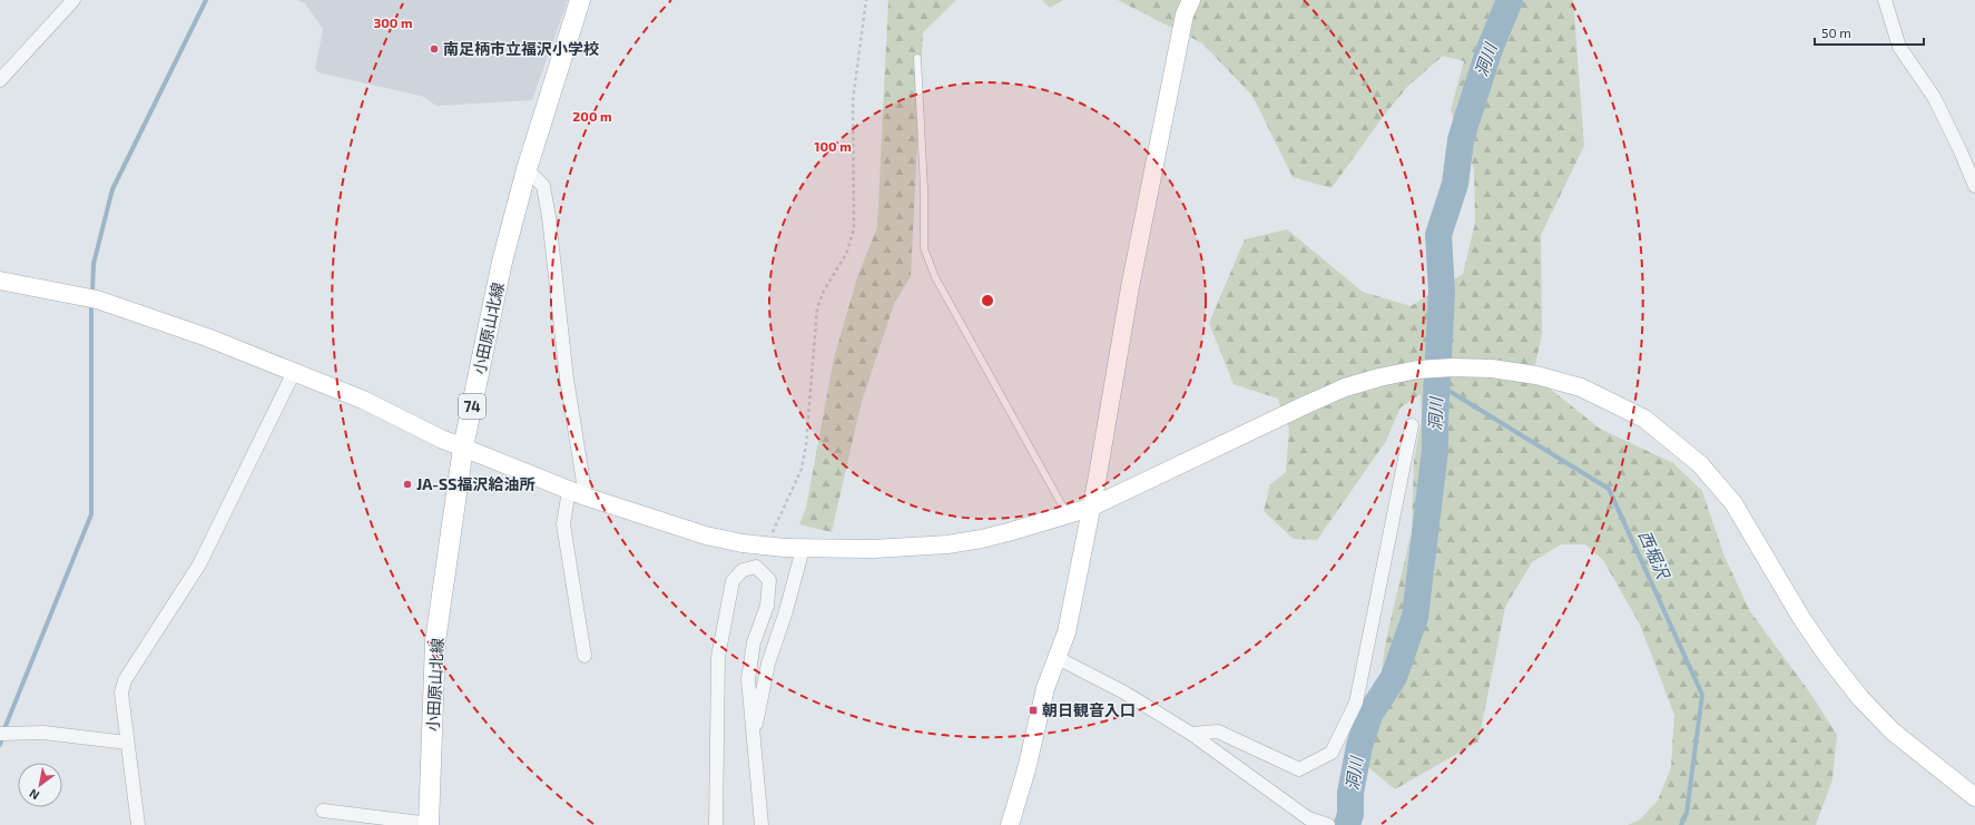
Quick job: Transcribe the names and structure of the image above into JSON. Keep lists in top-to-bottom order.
{
  "streets": {
    "main road": ["小田原山北線", "74"]
  },
  "water": ["洞川", "西堀沢"],
  "places": {
    "other": ["南足柄市立福沢小学校", "JA-SS福沢給油所"],
    "transit": ["朝日観音入口"]
  },
  "scale_bar": "50 m",
  "north": "bottom left",
  "rings": ["300 m", "200 m", "100 m"]
}
